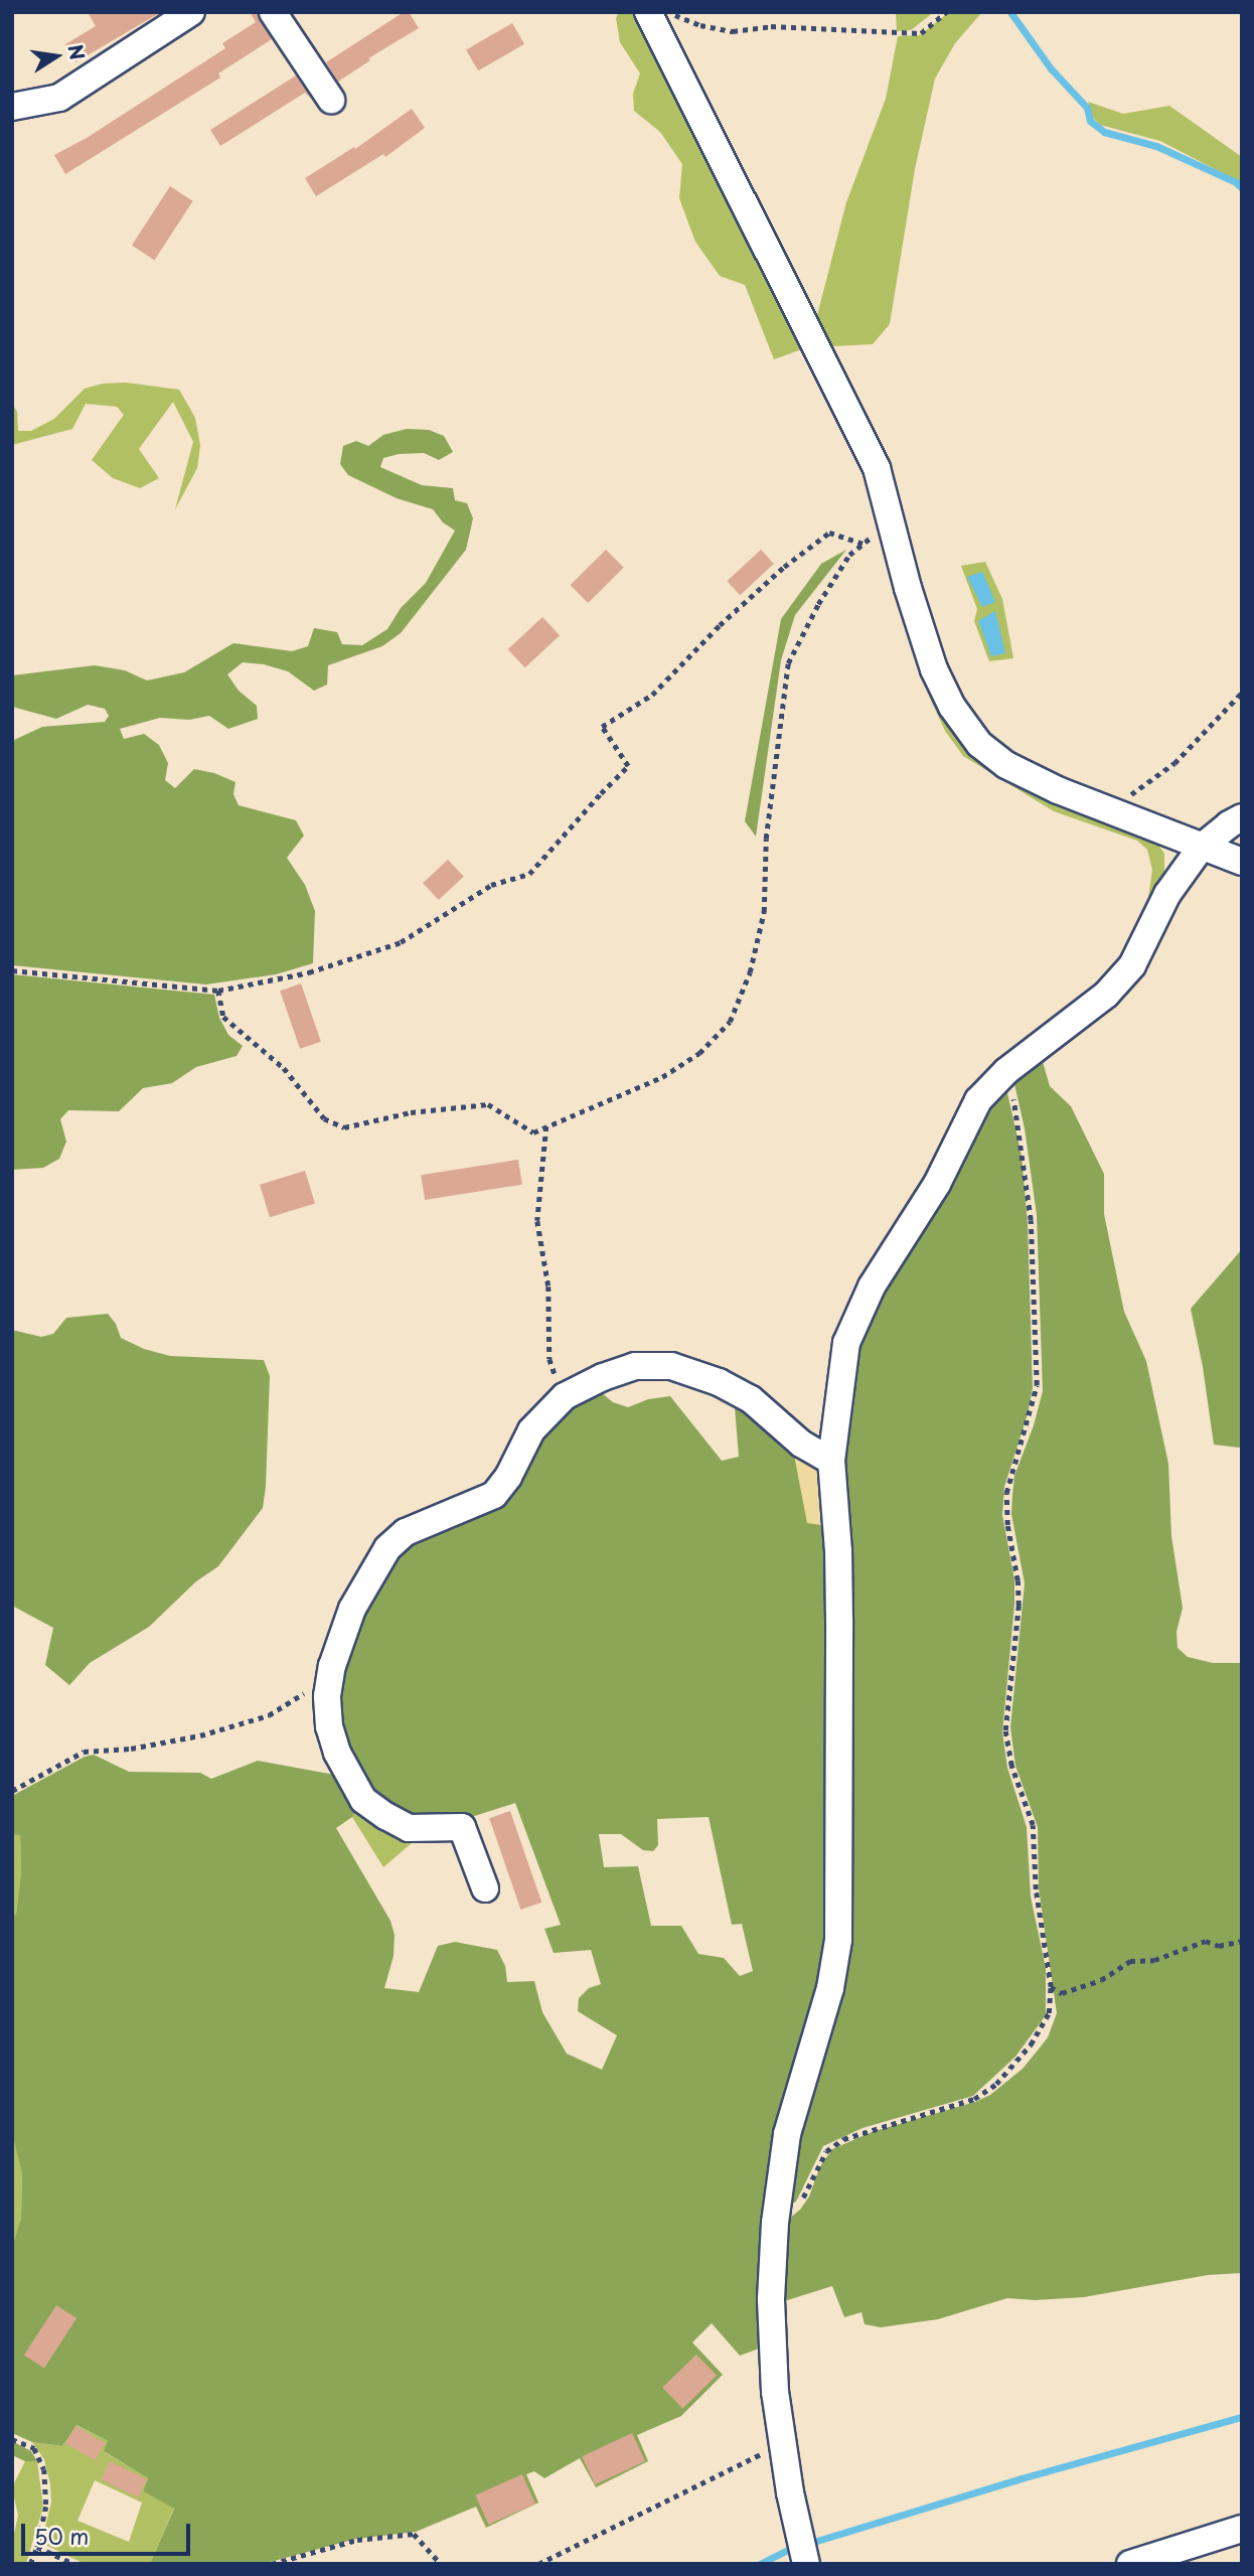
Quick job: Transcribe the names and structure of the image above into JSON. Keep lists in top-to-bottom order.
{
  "scale_bar": "50 m",
  "north": "right"
}
